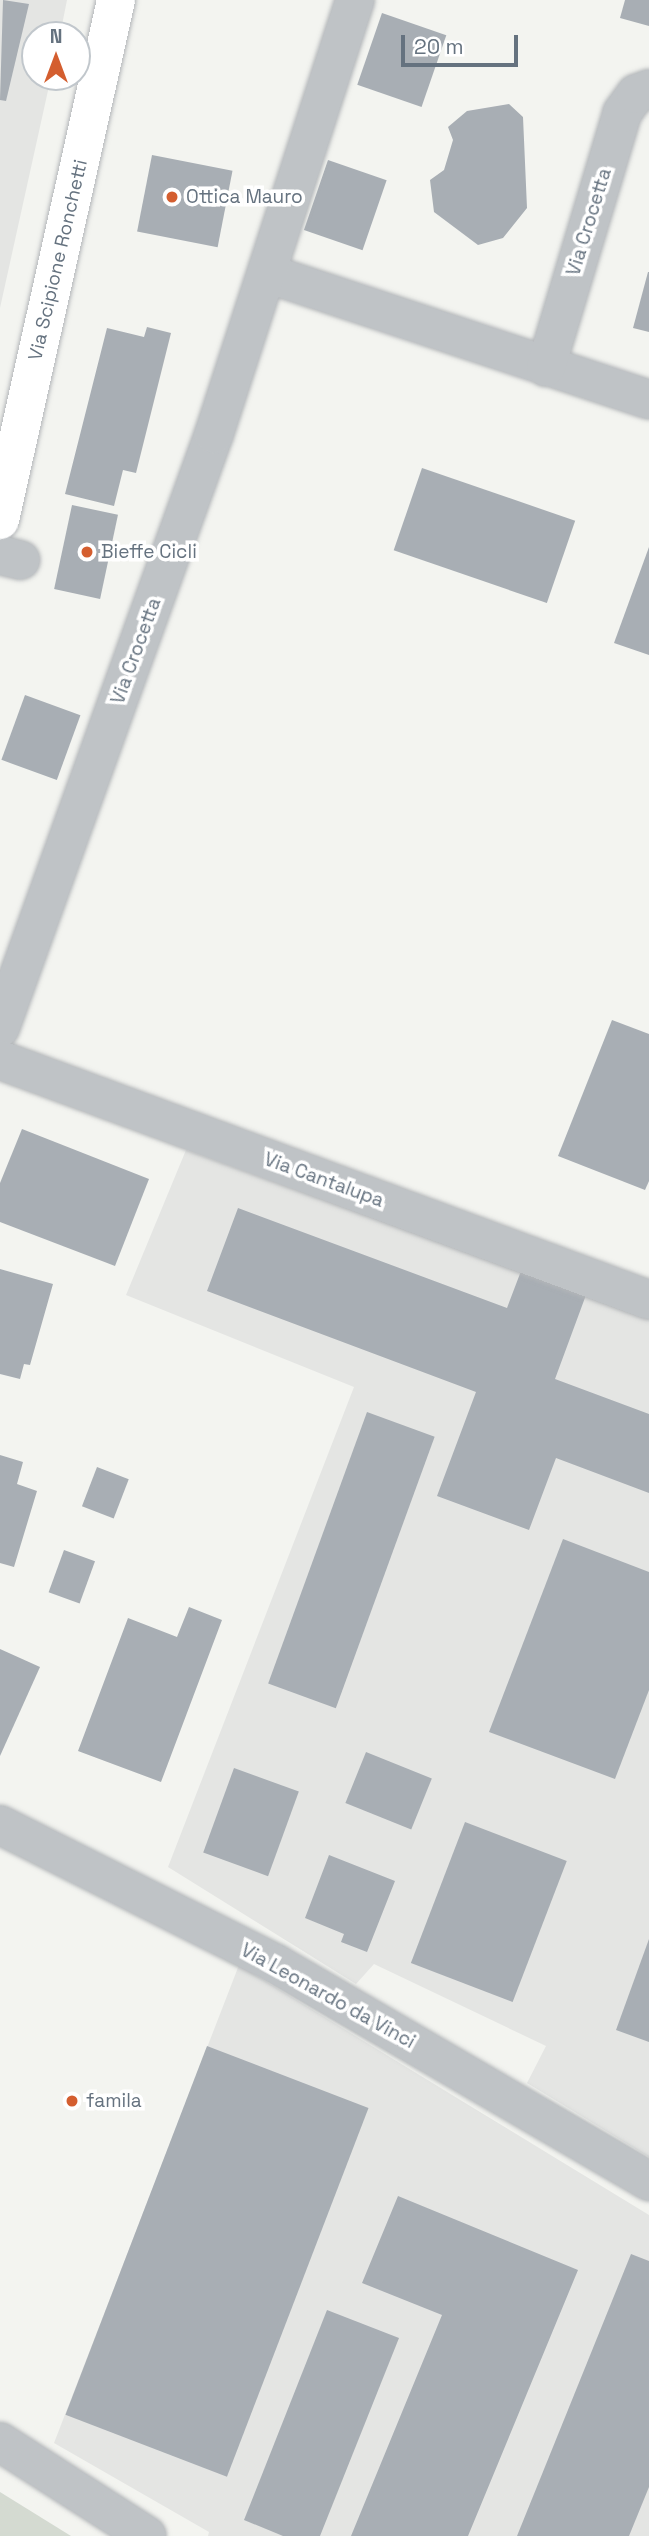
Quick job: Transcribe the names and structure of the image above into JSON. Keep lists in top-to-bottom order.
{
  "streets": {
    "main road": ["Via Scipione Ronchetti"],
    "street": ["Via Crocetta", "Via Cantalupa", "Via Leonardo da Vinci"]
  },
  "places": ["Ottica Mauro", "Bieffe Cicli", "famila"],
  "scale_bar": "20 m",
  "north": "top"
}
